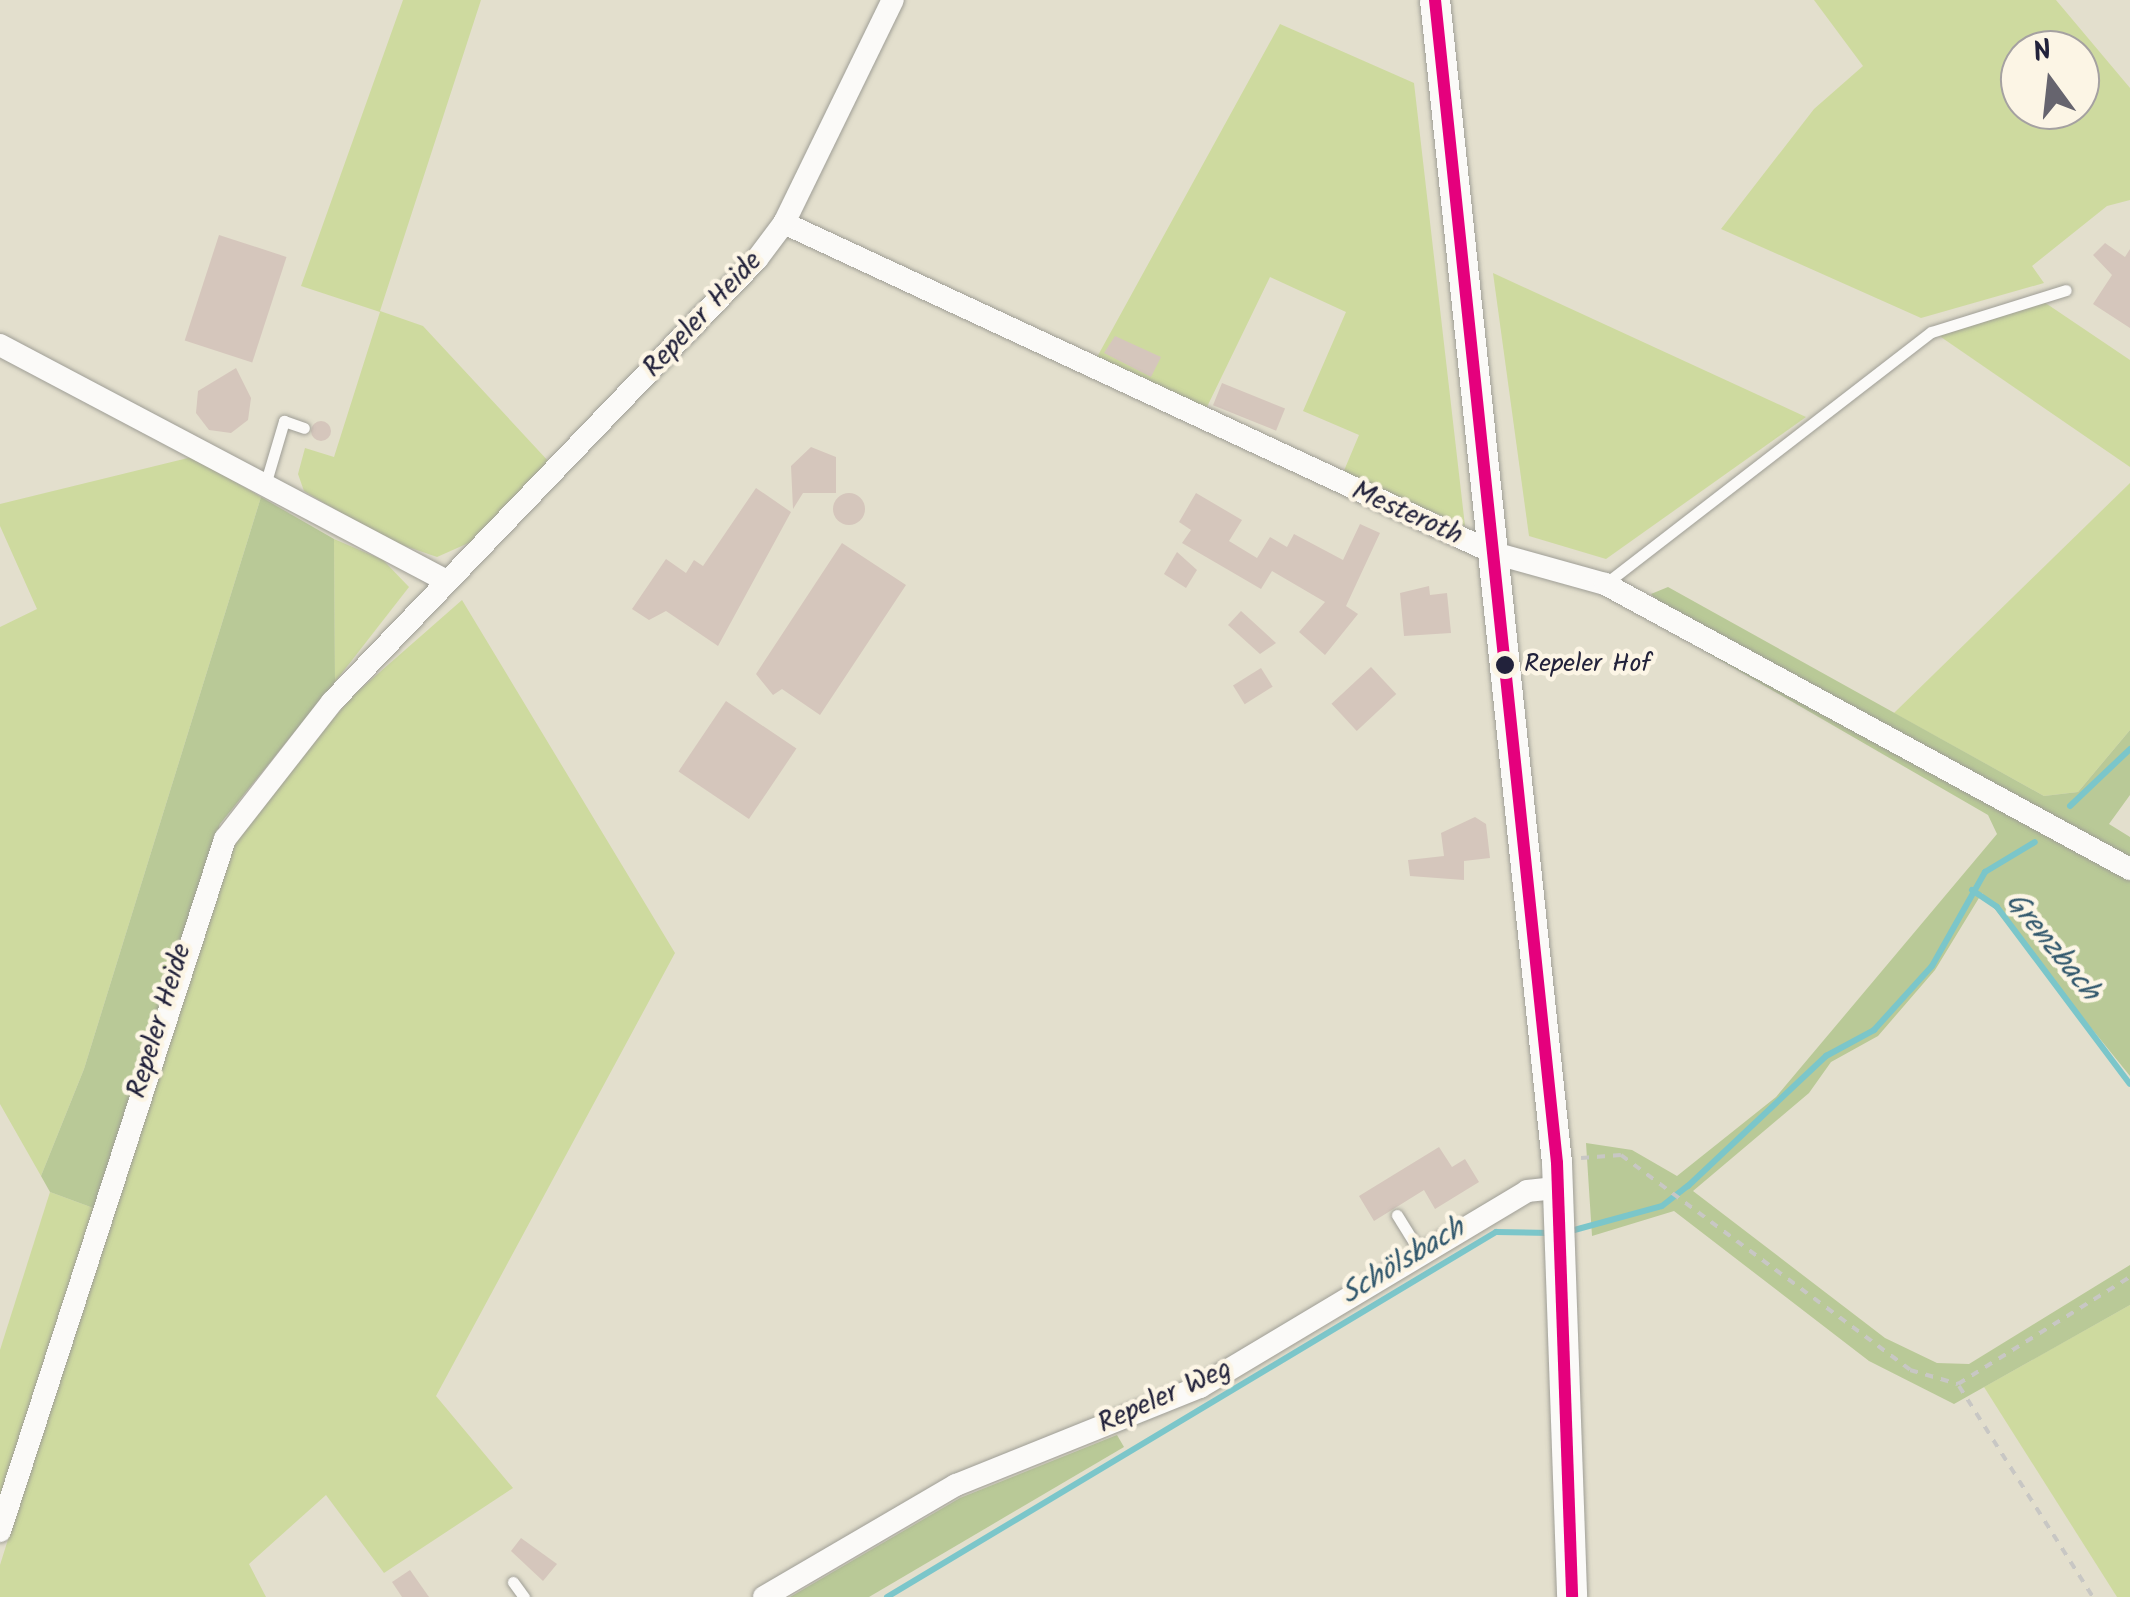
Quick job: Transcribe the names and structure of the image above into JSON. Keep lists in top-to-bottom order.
{
  "streets": {
    "street": ["Repeler Heide", "Mesteroth", "Repeler Weg"]
  },
  "crossings": [
    ["Repeler Heide", "Mesteroth"]
  ],
  "water": ["Grenzbach", "Schölsbach"],
  "places": ["Repeler Hof"],
  "north": "top"
}
